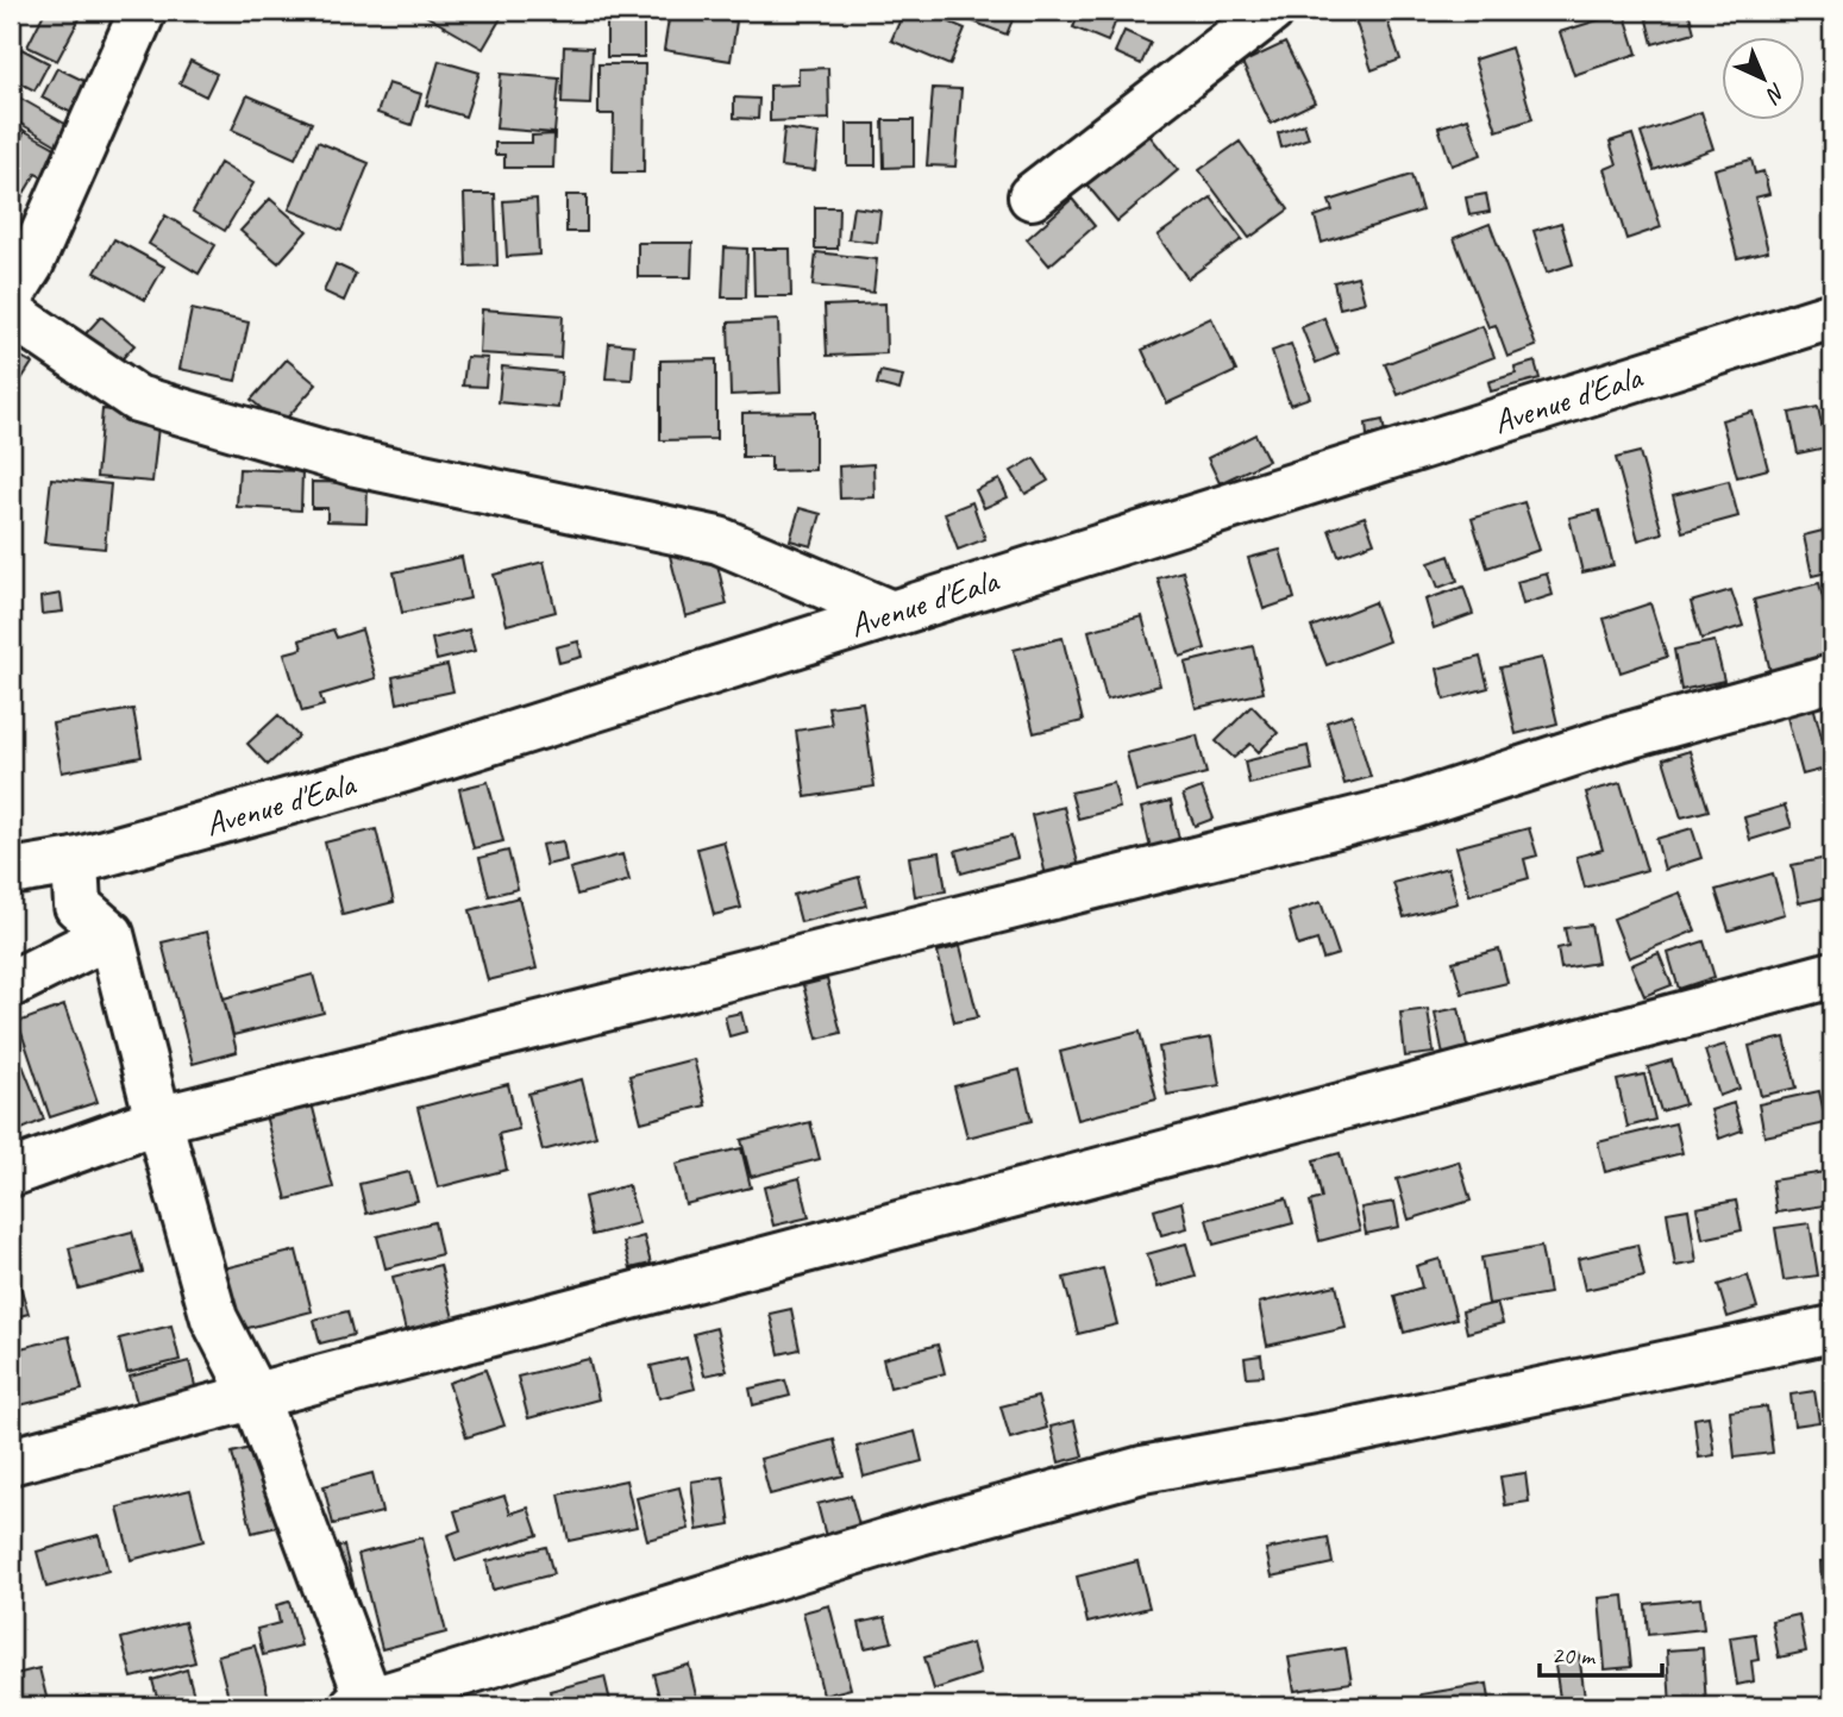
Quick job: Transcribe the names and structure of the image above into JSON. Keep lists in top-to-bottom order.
{
  "streets": {
    "street": ["Avenue d'Eala"]
  },
  "scale_bar": "20 m",
  "north": "bottom right"
}
